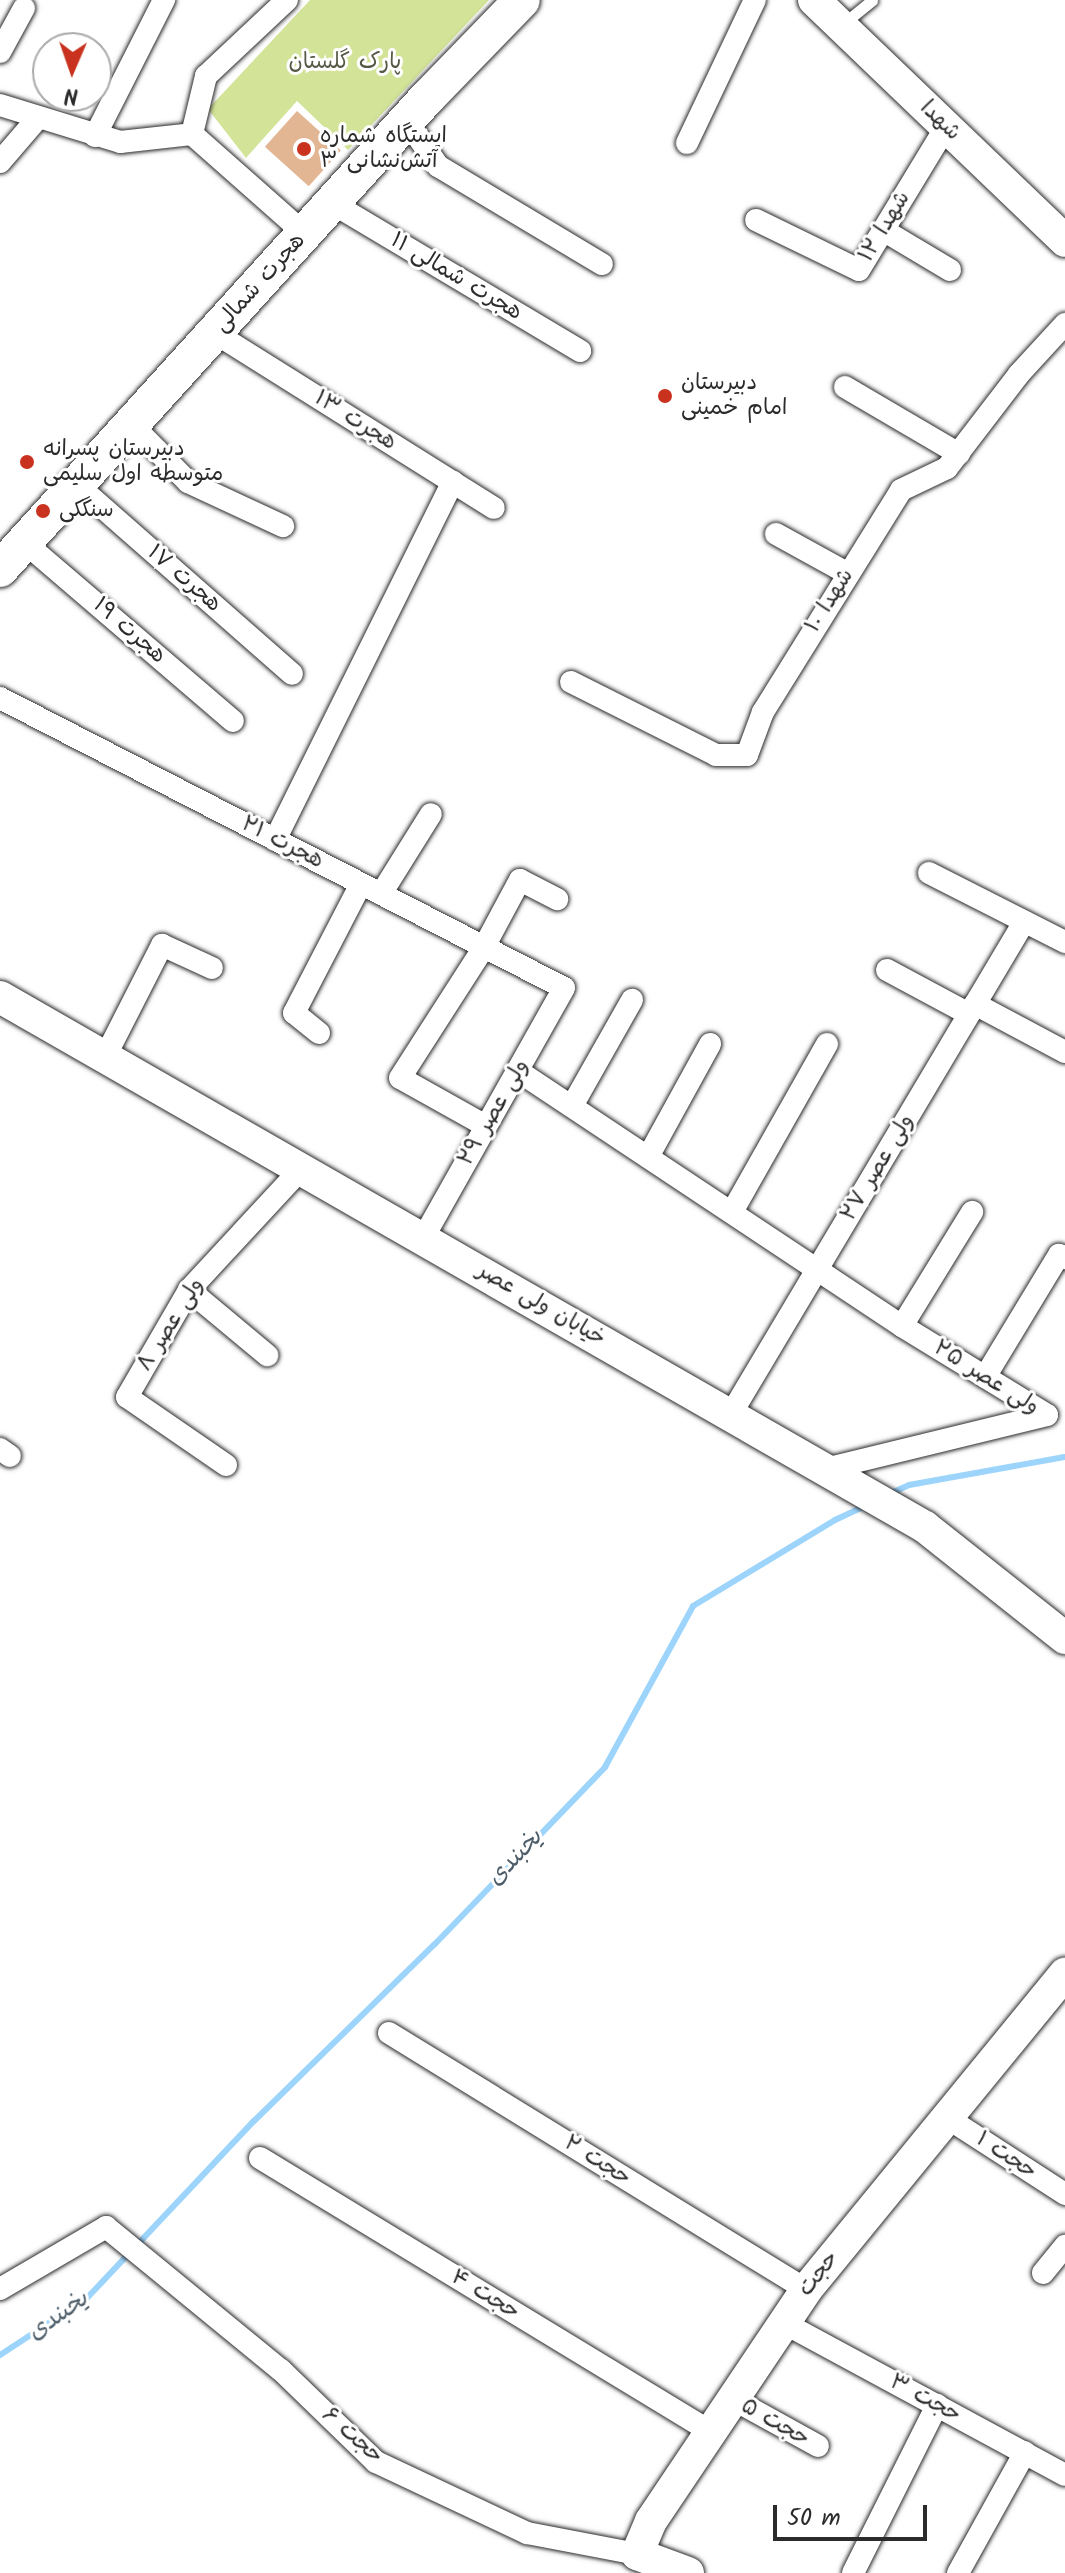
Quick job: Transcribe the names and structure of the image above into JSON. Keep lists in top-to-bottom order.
{
  "streets": {
    "main road": [
      "شهدا",
      "هجرت شمالی",
      "خیابان ولی عصر",
      "حجت"
    ],
    "street": [
      "شهدا ۱۲",
      "هجرت شمالی ۱۱",
      "هجرت ۱۳",
      "هجرت ۱۷",
      "شهدا ۱۰",
      "هجرت ۱۹",
      "هجرت ۲۱",
      "ولی عصر ۲۹",
      "ولی عصر ۲۷",
      "ولی عصر ۸",
      "ولی عصر ۲۵",
      "حجت ۱",
      "حجت ۲",
      "حجت ۴",
      "حجت ۳",
      "حجت ۵",
      "حجت ۶"
    ]
  },
  "crossings": [
    ["شهدا", "شهدا ۱۲"],
    ["هجرت شمالی ۱۱", "هجرت شمالی"],
    ["هجرت شمالی", "هجرت ۱۳"],
    ["هجرت شمالی", "هجرت ۱۷"],
    ["هجرت شمالی", "هجرت ۱۹"],
    ["هجرت ۲۱", "ولی عصر ۲۹"],
    ["ولی عصر ۲۹", "خیابان ولی عصر"],
    ["ولی عصر ۲۹", "ولی عصر ۲۵"],
    ["ولی عصر ۲۷", "خیابان ولی عصر"],
    ["ولی عصر ۲۷", "ولی عصر ۲۵"],
    ["خیابان ولی عصر", "ولی عصر ۸"],
    ["خیابان ولی عصر", "ولی عصر ۲۵"],
    ["حجت ۱", "حجت"],
    ["حجت ۲", "حجت"],
    ["حجت", "حجت ۴"],
    ["حجت", "حجت ۳"],
    ["حجت", "حجت ۵"],
    ["حجت", "حجت ۶"]
  ],
  "water": ["یخبندی"],
  "parks": ["پارک گلستان"],
  "places": [
    "ایستگاه شماره ۳ آتش‌نشانی",
    "دبیرستان امام خمینی",
    "دبیرستان پسرانه متوسطه اول سلیمی",
    "سنگکی"
  ],
  "scale_bar": "50 m",
  "north": "bottom"
}
